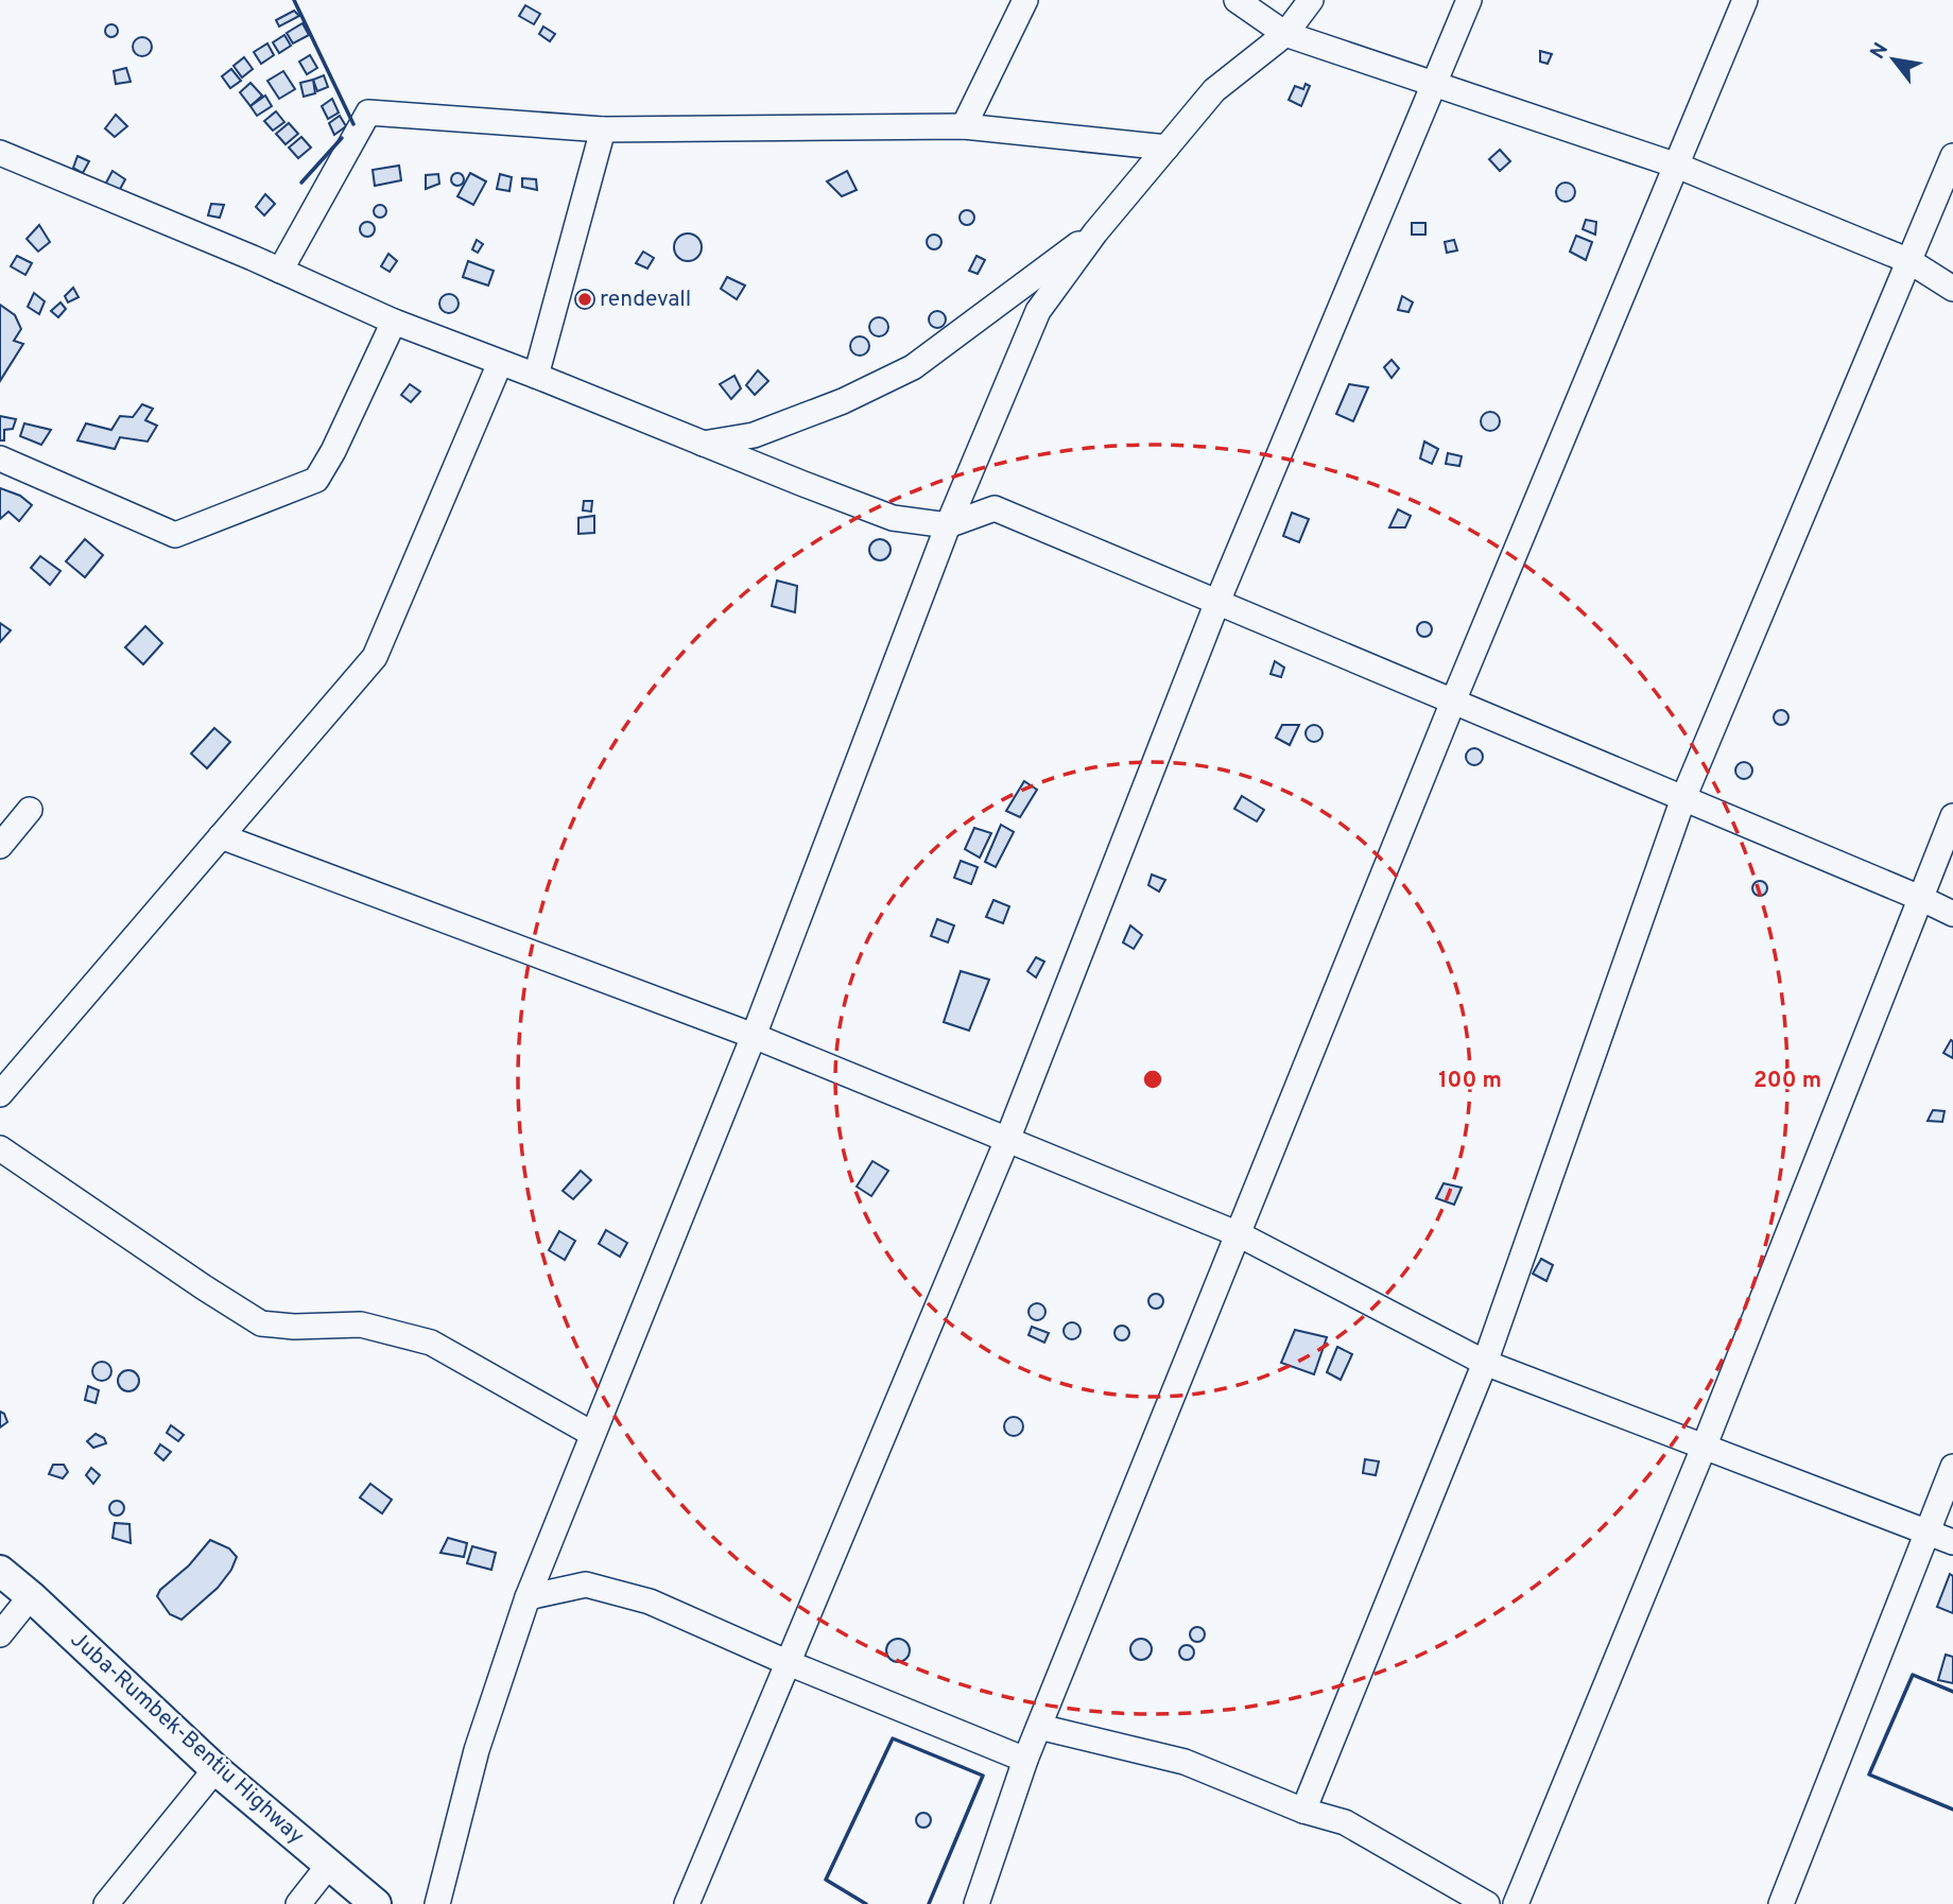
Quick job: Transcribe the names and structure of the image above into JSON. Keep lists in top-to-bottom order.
{
  "streets": {
    "main road": ["Juba-Rumbek-Bentiu Highway"]
  },
  "places": ["rendevall"],
  "north": "top left",
  "rings": ["100 m", "200 m"]
}
